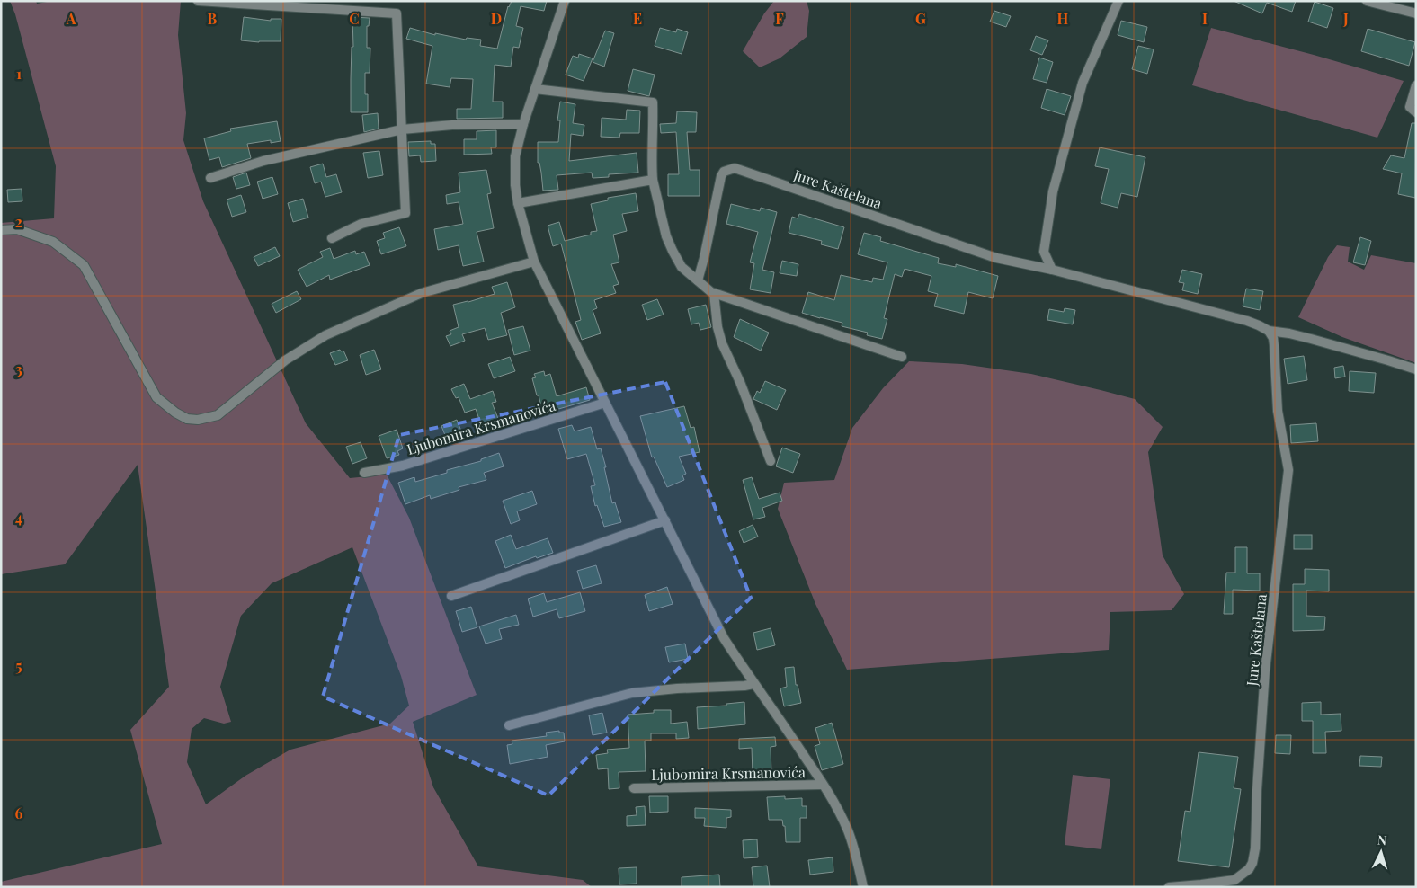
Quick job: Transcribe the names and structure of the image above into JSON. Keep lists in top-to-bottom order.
{
  "streets": {
    "street": ["Jure Kaštelana", "Ljubomira Krsmanovića"]
  },
  "north": "top",
  "grid": {
    "columns": [
      "A",
      "B",
      "C",
      "D",
      "E",
      "F",
      "G",
      "H",
      "I",
      "J"
    ],
    "rows": [
      "1",
      "2",
      "3",
      "4",
      "5",
      "6"
    ]
  }
}
